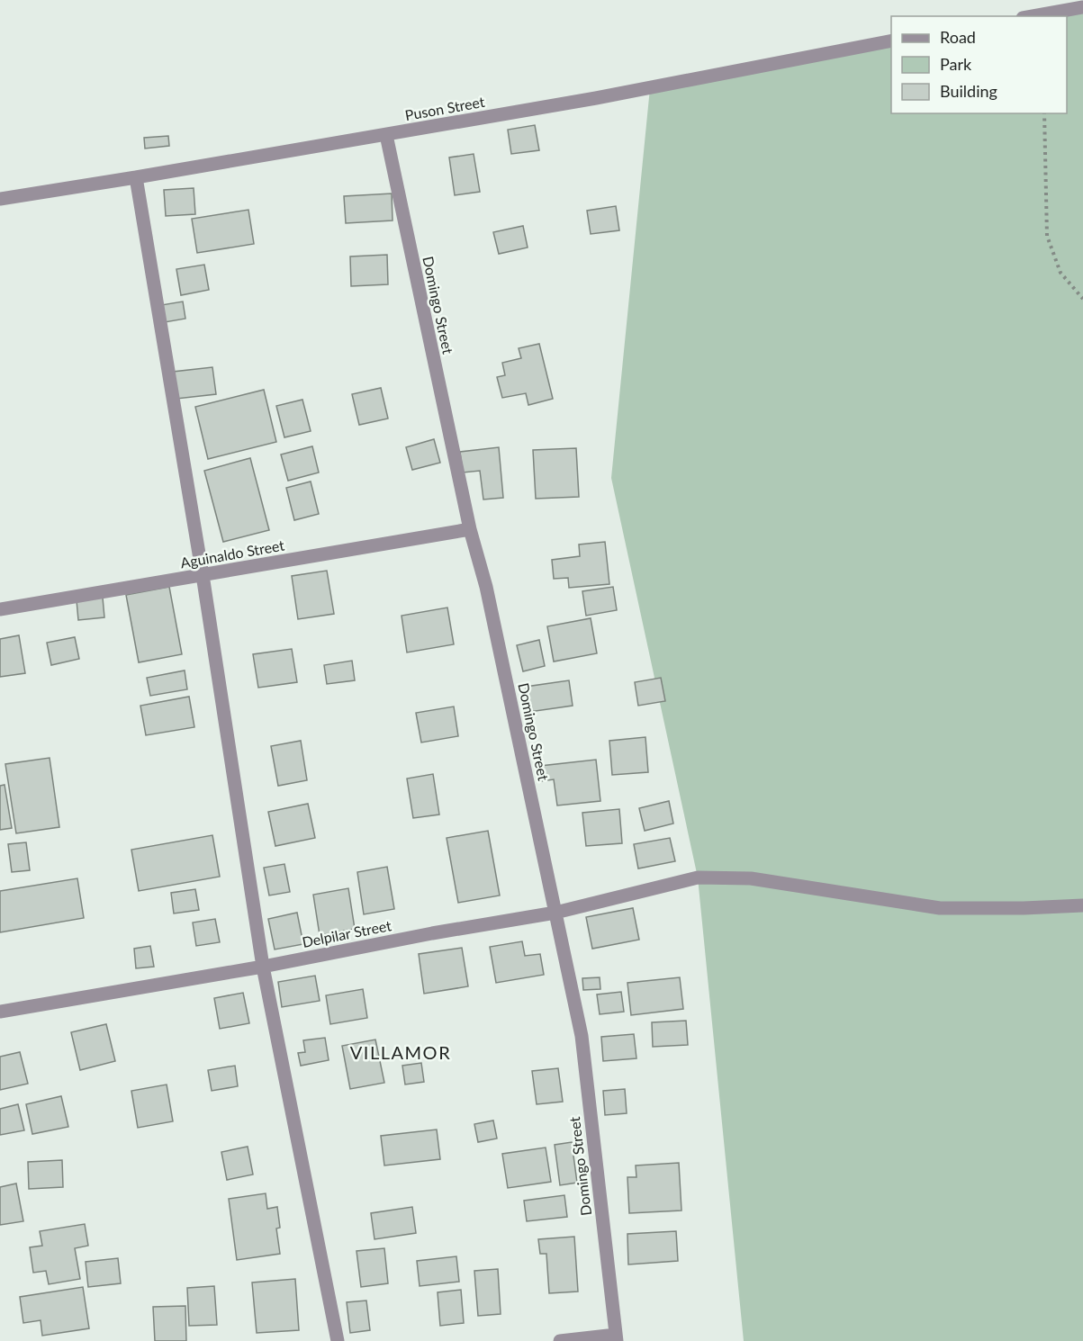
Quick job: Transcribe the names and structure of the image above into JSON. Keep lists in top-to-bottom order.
{
  "streets": {
    "street": [
      "Puson Street",
      "Domingo Street",
      "Aguinaldo Street",
      "Delpilar Street"
    ]
  },
  "crossings": [
    ["Puson Street", "Domingo Street"],
    ["Domingo Street", "Aguinaldo Street"],
    ["Domingo Street", "Delpilar Street"]
  ],
  "districts": ["VILLAMOR"],
  "legend": ["Road", "Park", "Building"]
}
